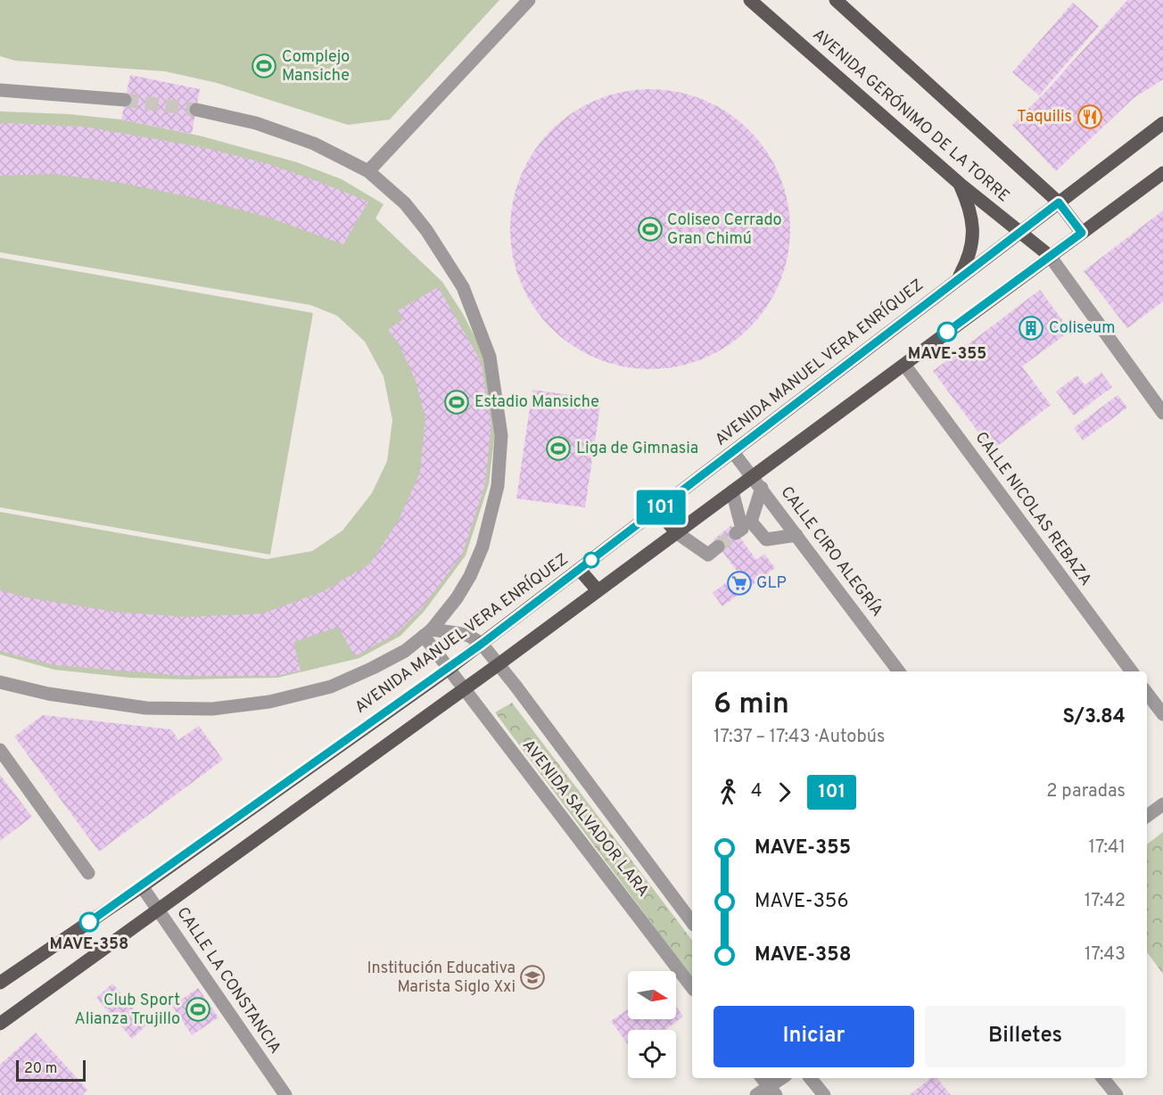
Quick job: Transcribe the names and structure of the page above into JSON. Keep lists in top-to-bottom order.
{
  "streets": {
    "main road": ["AVENIDA GERÓNIMO DE LA TORRE", "AVENIDA MANUEL VERA ENRÍQUEZ"],
    "street": [
      "CALLE NICOLAS REBAZA",
      "CALLE CIRO ALEGRÍA",
      "AVENIDA SALVADOR LARA",
      "CALLE LA CONSTANCIA"
    ]
  },
  "crossings": [
    ["AVENIDA GERÓNIMO DE LA TORRE", "AVENIDA MANUEL VERA ENRÍQUEZ"],
    ["AVENIDA MANUEL VERA ENRÍQUEZ", "CALLE CIRO ALEGRÍA"],
    ["AVENIDA MANUEL VERA ENRÍQUEZ", "AVENIDA SALVADOR LARA"],
    ["AVENIDA MANUEL VERA ENRÍQUEZ", "CALLE LA CONSTANCIA"]
  ],
  "places": {
    "sports": [
      "Complejo Mansiche",
      "Coliseo Cerrado Gran Chimú",
      "Estadio Mansiche",
      "Liga de Gimnasia",
      "Club Sport Alianza Trujillo"
    ],
    "restaurant": ["Taquilis"],
    "building": ["Coliseum"],
    "other": ["MAVE-355", "MAVE-358"],
    "supermarket": ["GLP"],
    "school or university": ["Institución Educativa Marista Siglo Xxi"]
  },
  "lines": ["bus line 101"],
  "scale_bar": "20 m",
  "north": "right",
  "page": {
    "on_map": "101",
    "heading": ["6 min", "17:37 – 17:43 · Autobús", "S/3.84"],
    "legs": ["4", "101", "2 paradas"],
    "list": [
      {
        "name": "MAVE-355",
        "value": "17:41"
      },
      {
        "name": "MAVE-356",
        "value": "17:42"
      },
      {
        "name": "MAVE-358",
        "value": "17:43"
      }
    ],
    "buttons": ["Iniciar", "Billetes"],
    "scale": "20 m"
  }
}
